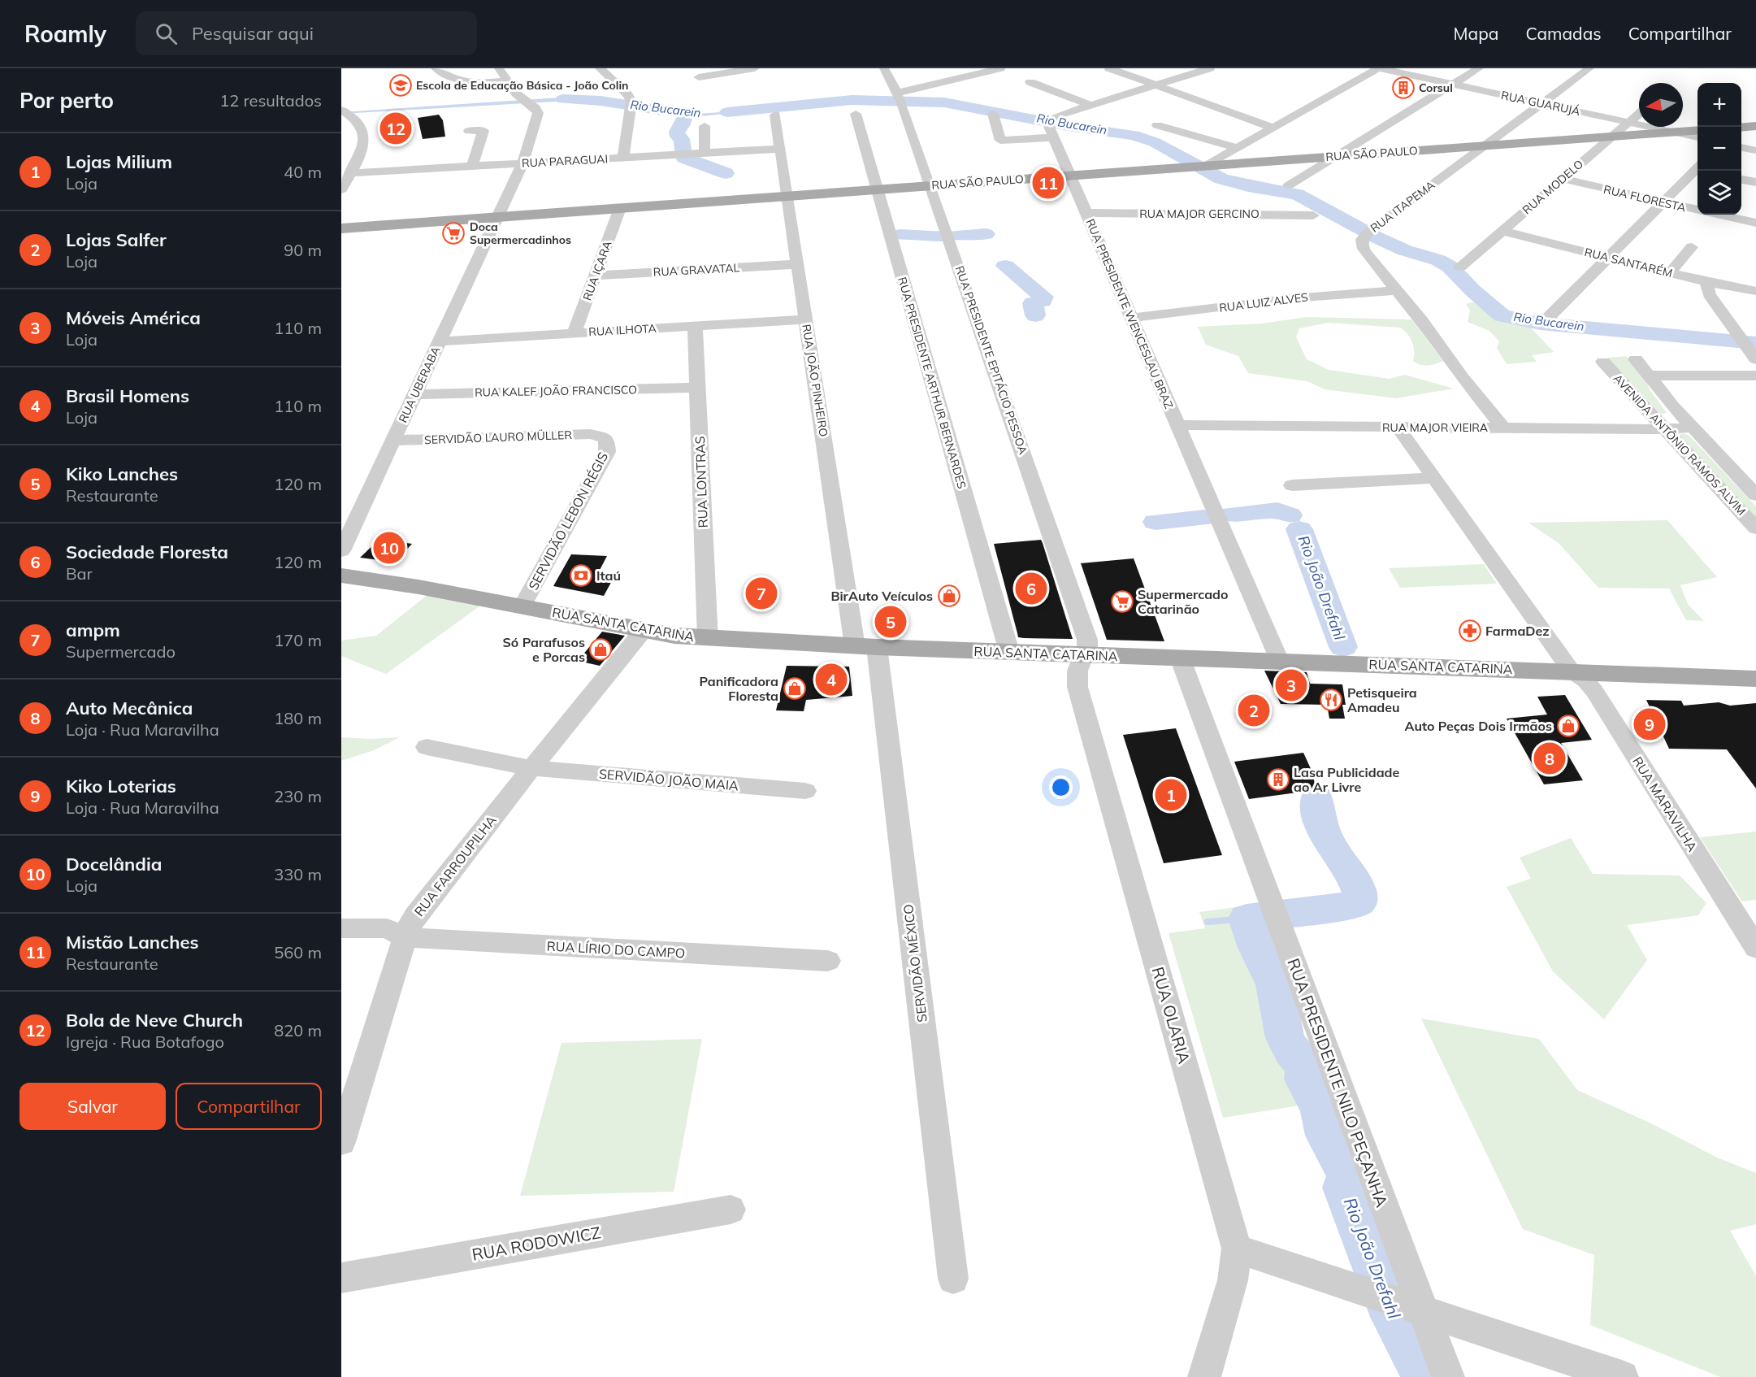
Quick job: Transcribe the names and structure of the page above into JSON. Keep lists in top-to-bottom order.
{
  "streets": {
    "main road": ["RUA SÃO PAULO", "RUA SANTA CATARINA"],
    "street": [
      "RUA GUARUJÁ",
      "RUA PARAGUAI",
      "RUA MODELO",
      "RUA FLORESTA",
      "RUA ITAPEMA",
      "RUA MAJOR GERCINO",
      "RUA SANTARÉM",
      "RUA GRAVATAL",
      "RUA IÇARA",
      "RUA LUIZ ALVES",
      "RUA PRESIDENTE WENCESLAU BRAZ",
      "RUA ILHOTA",
      "RUA PRESIDENTE EPITÁCIO PESSOA",
      "RUA JOÃO PINHEIRO",
      "RUA PRESIDENTE ARTHUR BERNARDES",
      "RUA UBERABA",
      "RUA KALEF JOÃO FRANCISCO",
      "RUA MAJOR VIEIRA",
      "SERVIDÃO LAURO MÜLLER",
      "AVENIDA ANTÔNIO RAMOS ALVIM",
      "RUA LONTRAS",
      "SERVIDÃO LEBON RÉGIS",
      "SERVIDÃO JOÃO MAIA",
      "RUA MARAVILHA",
      "RUA FARROUPILHA",
      "RUA LÍRIO DO CAMPO",
      "SERVIDÃO MÉXICO",
      "RUA OLARIA",
      "RUA PRESIDENTE NILO PEÇANHA",
      "RUA RODOWICZ"
    ]
  },
  "crossings": [
    ["RUA GUARUJÁ", "RUA SÃO PAULO"],
    ["RUA GUARUJÁ", "RUA MODELO"],
    ["RUA GUARUJÁ", "RUA ITAPEMA"],
    ["RUA SÃO PAULO", "RUA MODELO"],
    ["RUA SÃO PAULO", "RUA ITAPEMA"],
    ["RUA SÃO PAULO", "RUA IÇARA"],
    ["RUA SÃO PAULO", "RUA PRESIDENTE WENCESLAU BRAZ"],
    ["RUA SÃO PAULO", "RUA PRESIDENTE EPITÁCIO PESSOA"],
    ["RUA SÃO PAULO", "RUA JOÃO PINHEIRO"],
    ["RUA SÃO PAULO", "RUA PRESIDENTE ARTHUR BERNARDES"],
    ["RUA SÃO PAULO", "RUA UBERABA"],
    ["RUA PARAGUAI", "RUA JOÃO PINHEIRO"],
    ["RUA PARAGUAI", "RUA UBERABA"],
    ["RUA MODELO", "RUA FLORESTA"],
    ["RUA MODELO", "RUA SANTARÉM"],
    ["RUA ITAPEMA", "RUA LUIZ ALVES"],
    ["RUA ITAPEMA", "RUA MAJOR VIEIRA"],
    ["RUA MAJOR GERCINO", "RUA PRESIDENTE WENCESLAU BRAZ"],
    ["RUA GRAVATAL", "RUA IÇARA"],
    ["RUA GRAVATAL", "RUA JOÃO PINHEIRO"],
    ["RUA IÇARA", "RUA ILHOTA"],
    ["RUA LUIZ ALVES", "RUA PRESIDENTE WENCESLAU BRAZ"],
    ["RUA PRESIDENTE WENCESLAU BRAZ", "RUA MAJOR VIEIRA"],
    ["RUA PRESIDENTE WENCESLAU BRAZ", "RUA SANTA CATARINA"],
    ["RUA ILHOTA", "RUA JOÃO PINHEIRO"],
    ["RUA ILHOTA", "RUA UBERABA"],
    ["RUA ILHOTA", "RUA LONTRAS"],
    ["RUA PRESIDENTE EPITÁCIO PESSOA", "RUA SANTA CATARINA"],
    ["RUA PRESIDENTE EPITÁCIO PESSOA", "RUA OLARIA"],
    ["RUA JOÃO PINHEIRO", "RUA SANTA CATARINA"],
    ["RUA JOÃO PINHEIRO", "SERVIDÃO MÉXICO"],
    ["RUA PRESIDENTE ARTHUR BERNARDES", "RUA SANTA CATARINA"],
    ["RUA UBERABA", "RUA KALEF JOÃO FRANCISCO"],
    ["RUA UBERABA", "SERVIDÃO LAURO MÜLLER"],
    ["RUA KALEF JOÃO FRANCISCO", "RUA LONTRAS"],
    ["RUA MAJOR VIEIRA", "AVENIDA ANTÔNIO RAMOS ALVIM"],
    ["RUA MAJOR VIEIRA", "RUA MARAVILHA"],
    ["SERVIDÃO LAURO MÜLLER", "SERVIDÃO LEBON RÉGIS"],
    ["RUA LONTRAS", "RUA SANTA CATARINA"],
    ["SERVIDÃO LEBON RÉGIS", "RUA SANTA CATARINA"],
    ["RUA SANTA CATARINA", "RUA MARAVILHA"],
    ["RUA SANTA CATARINA", "RUA FARROUPILHA"],
    ["RUA SANTA CATARINA", "SERVIDÃO MÉXICO"],
    ["RUA SANTA CATARINA", "RUA OLARIA"],
    ["RUA SANTA CATARINA", "RUA PRESIDENTE NILO PEÇANHA"],
    ["SERVIDÃO JOÃO MAIA", "RUA FARROUPILHA"],
    ["RUA FARROUPILHA", "RUA LÍRIO DO CAMPO"]
  ],
  "water": ["Rio Bucarein", "Rio João Drefahl"],
  "places": {
    "school or university": ["Escola de Educação Básica - João Colin"],
    "building": ["Corsul", "Lasa Publicidade ao Ar Livre"],
    "supermarket": ["Doca Supermercadinhos", "Supermercado Catarinão"],
    "bank": ["Itaú"],
    "shop": [
      "BirAuto Veículos",
      "Só Parafusos e Porcas",
      "Panificadora Floresta",
      "Auto Peças Dois Irmãos"
    ],
    "pharmacy": ["FarmaDez"],
    "restaurant": ["Petisqueira Amadeu"]
  },
  "north": "left",
  "page": {
    "header": "Roamly",
    "search": "Pesquisar aqui",
    "nav": ["Mapa", "Camadas", "Compartilhar"],
    "heading": ["Por perto", "12 resultados"],
    "map_buttons": ["+", "−"],
    "pins": [
      "12",
      "11",
      "10",
      "6",
      "7",
      "5",
      "4",
      "3",
      "2",
      "9",
      "8",
      "1"
    ],
    "list": [
      {
        "mark": "1",
        "name": "Lojas Milium",
        "note": "Loja",
        "value": "40 m"
      },
      {
        "mark": "2",
        "name": "Lojas Salfer",
        "note": "Loja",
        "value": "90 m"
      },
      {
        "mark": "3",
        "name": "Móveis América",
        "note": "Loja",
        "value": "110 m"
      },
      {
        "mark": "4",
        "name": "Brasil Homens",
        "note": "Loja",
        "value": "110 m"
      },
      {
        "mark": "5",
        "name": "Kiko Lanches",
        "note": "Restaurante",
        "value": "120 m"
      },
      {
        "mark": "6",
        "name": "Sociedade Floresta",
        "note": "Bar",
        "value": "120 m"
      },
      {
        "mark": "7",
        "name": "ampm",
        "note": "Supermercado",
        "value": "170 m"
      },
      {
        "mark": "8",
        "name": "Auto Mecânica",
        "note": "Loja · Rua Maravilha",
        "value": "180 m"
      },
      {
        "mark": "9",
        "name": "Kiko Loterias",
        "note": "Loja · Rua Maravilha",
        "value": "230 m"
      },
      {
        "mark": "10",
        "name": "Docelândia",
        "note": "Loja",
        "value": "330 m"
      },
      {
        "mark": "11",
        "name": "Mistão Lanches",
        "note": "Restaurante",
        "value": "560 m"
      },
      {
        "mark": "12",
        "name": "Bola de Neve Church",
        "note": "Igreja · Rua Botafogo",
        "value": "820 m"
      }
    ],
    "buttons": ["Salvar", "Compartilhar"]
  }
}
